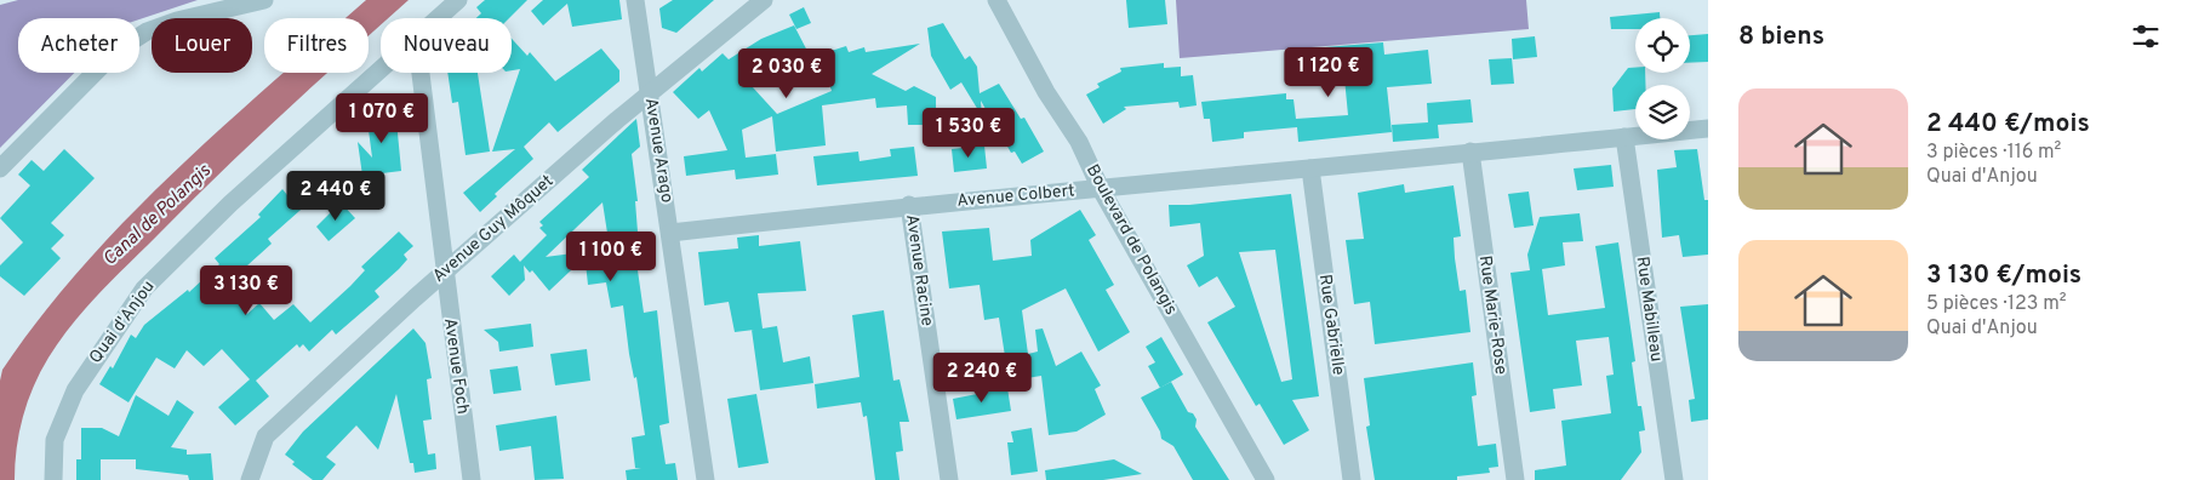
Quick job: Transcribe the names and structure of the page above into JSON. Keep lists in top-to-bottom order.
{
  "streets": {
    "street": [
      "Avenue Arago",
      "Avenue Colbert",
      "Avenue Guy Môquet",
      "Boulevard de Polangis",
      "Avenue Racine",
      "Rue Mabilleau",
      "Rue Marie-Rose",
      "Quai d'Anjou",
      "Rue Gabrielle",
      "Avenue Foch"
    ]
  },
  "crossings": [
    ["Avenue Arago", "Avenue Colbert"],
    ["Avenue Arago", "Avenue Guy Môquet"],
    ["Avenue Colbert", "Boulevard de Polangis"],
    ["Avenue Colbert", "Avenue Racine"],
    ["Avenue Colbert", "Rue Mabilleau"],
    ["Avenue Colbert", "Rue Marie-Rose"],
    ["Avenue Colbert", "Rue Gabrielle"],
    ["Avenue Guy Môquet", "Avenue Foch"]
  ],
  "water": ["Canal de Polangis"],
  "page": {
    "heading": "8 biens",
    "chip": [
      "Acheter",
      "Louer",
      "Filtres",
      "Nouveau"
    ],
    "price": [
      "1 120 €",
      "2 030 €",
      "1 070 €",
      "1 530 €",
      "2 440 €",
      "1 100 €",
      "3 130 €",
      "2 240 €"
    ],
    "list": [
      {
        "name": "2 440 €/mois",
        "note": "3 pièces · 116 m² · Quai d'Anjou"
      },
      {
        "name": "3 130 €/mois",
        "note": "5 pièces · 123 m² · Quai d'Anjou"
      }
    ]
  }
}
